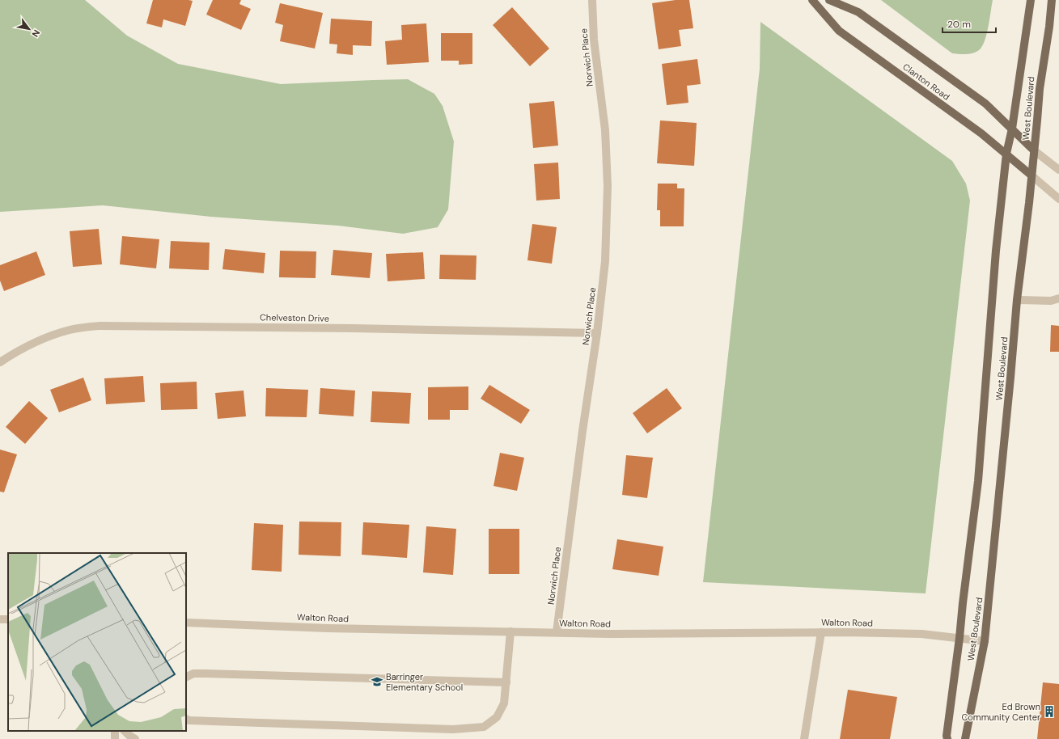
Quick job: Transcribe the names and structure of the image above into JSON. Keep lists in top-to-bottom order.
{
  "streets": {
    "main road": ["Clanton Road", "West Boulevard"],
    "street": ["Norwich Place", "Chelveston Drive", "Walton Road"]
  },
  "crossings": [
    ["Norwich Place", "Chelveston Drive"],
    ["Norwich Place", "Walton Road"],
    ["Clanton Road", "West Boulevard"],
    ["West Boulevard", "Walton Road"]
  ],
  "places": {
    "school or university": ["Barringer Elementary School"],
    "building": ["Ed Brown Community Center"]
  },
  "scale_bar": "20 m",
  "north": "bottom right"
}
